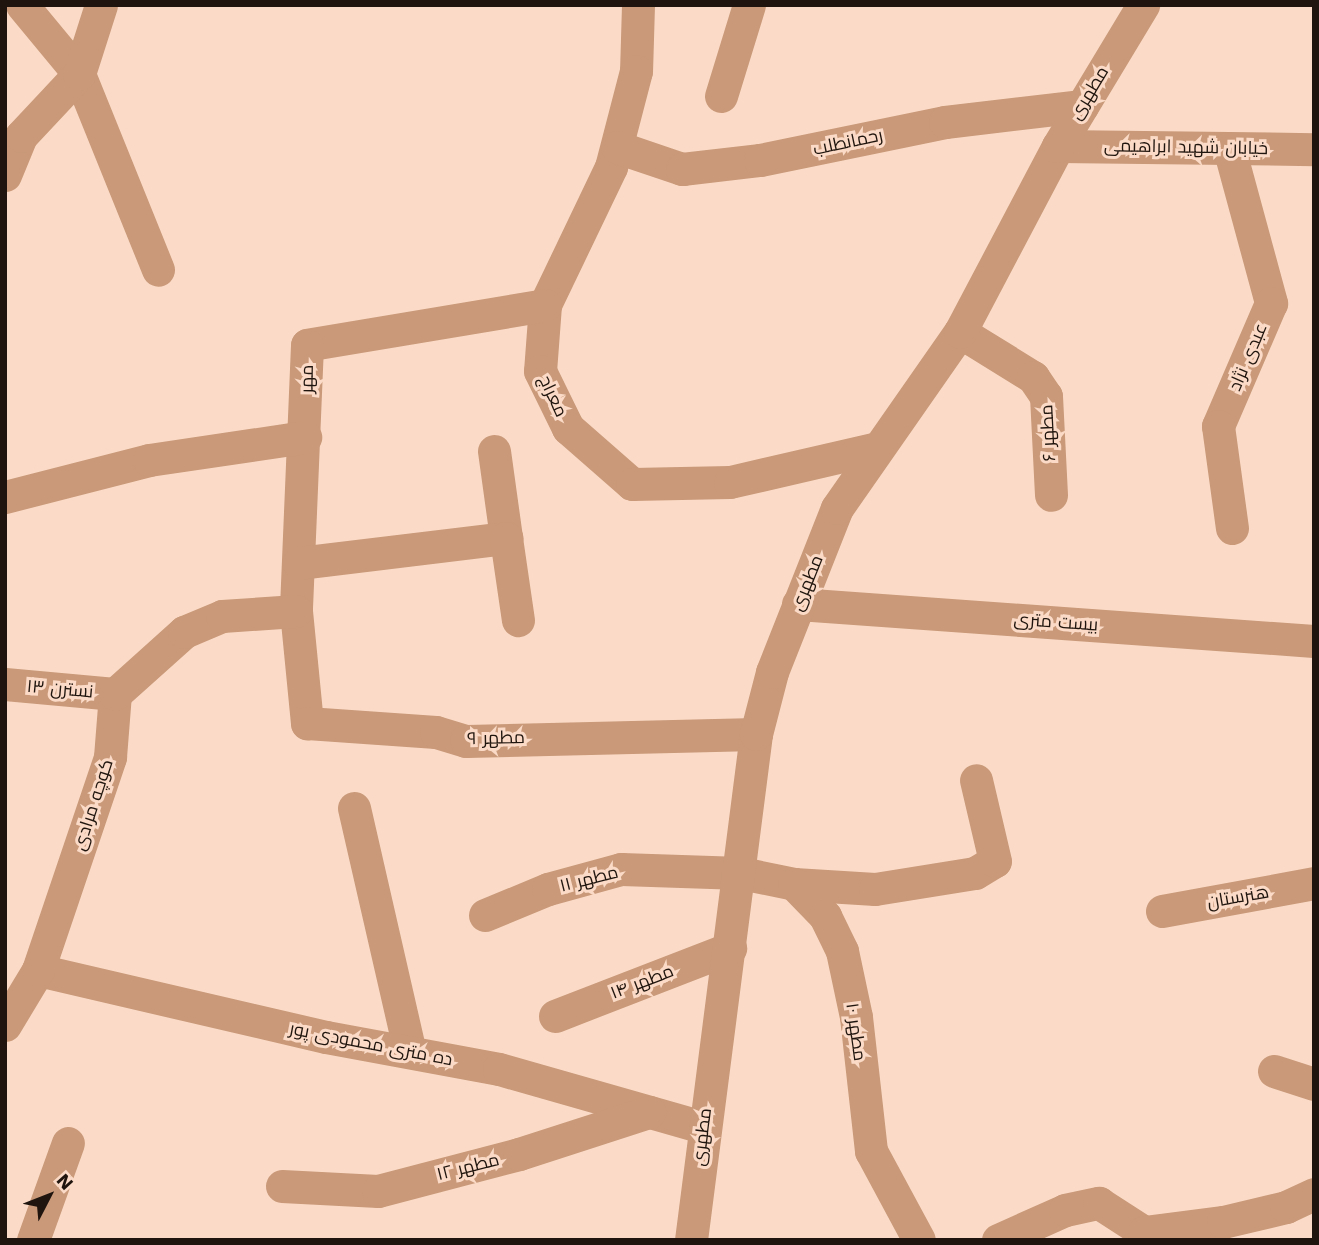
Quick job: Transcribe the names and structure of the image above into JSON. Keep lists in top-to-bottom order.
{
  "streets": {
    "street": [
      "مطهری",
      "رحمانطلب",
      "خیابان شهید ابراهیمی",
      "عبدی نژاد",
      "مهر",
      "معراج",
      "مطهر ۶",
      "بیست متری",
      "نسترن ۱۳",
      "مطهر ۹",
      "کوچه مرادی",
      "مطهر ۱۱",
      "هنرستان",
      "مطهر ۱۴",
      "مطهر ۱۰",
      "ده متری محمودی پور",
      "مطهر ۱۲"
    ]
  },
  "crossings": [
    ["مطهری", "رحمانطلب"],
    ["مطهری", "خیابان شهید ابراهیمی"],
    ["مطهری", "معراج"],
    ["مطهری", "مطهر ۶"],
    ["مطهری", "بیست متری"],
    ["مطهری", "مطهر ۹"],
    ["مطهری", "مطهر ۱۱"],
    ["مطهری", "مطهر ۱۴"],
    ["مطهری", "ده متری محمودی پور"],
    ["رحمانطلب", "معراج"],
    ["خیابان شهید ابراهیمی", "عبدی نژاد"],
    ["مهر", "معراج"],
    ["مهر", "مطهر ۹"],
    ["نسترن ۱۳", "کوچه مرادی"],
    ["کوچه مرادی", "ده متری محمودی پور"],
    ["ده متری محمودی پور", "مطهر ۱۲"]
  ],
  "north": "top right"
}
